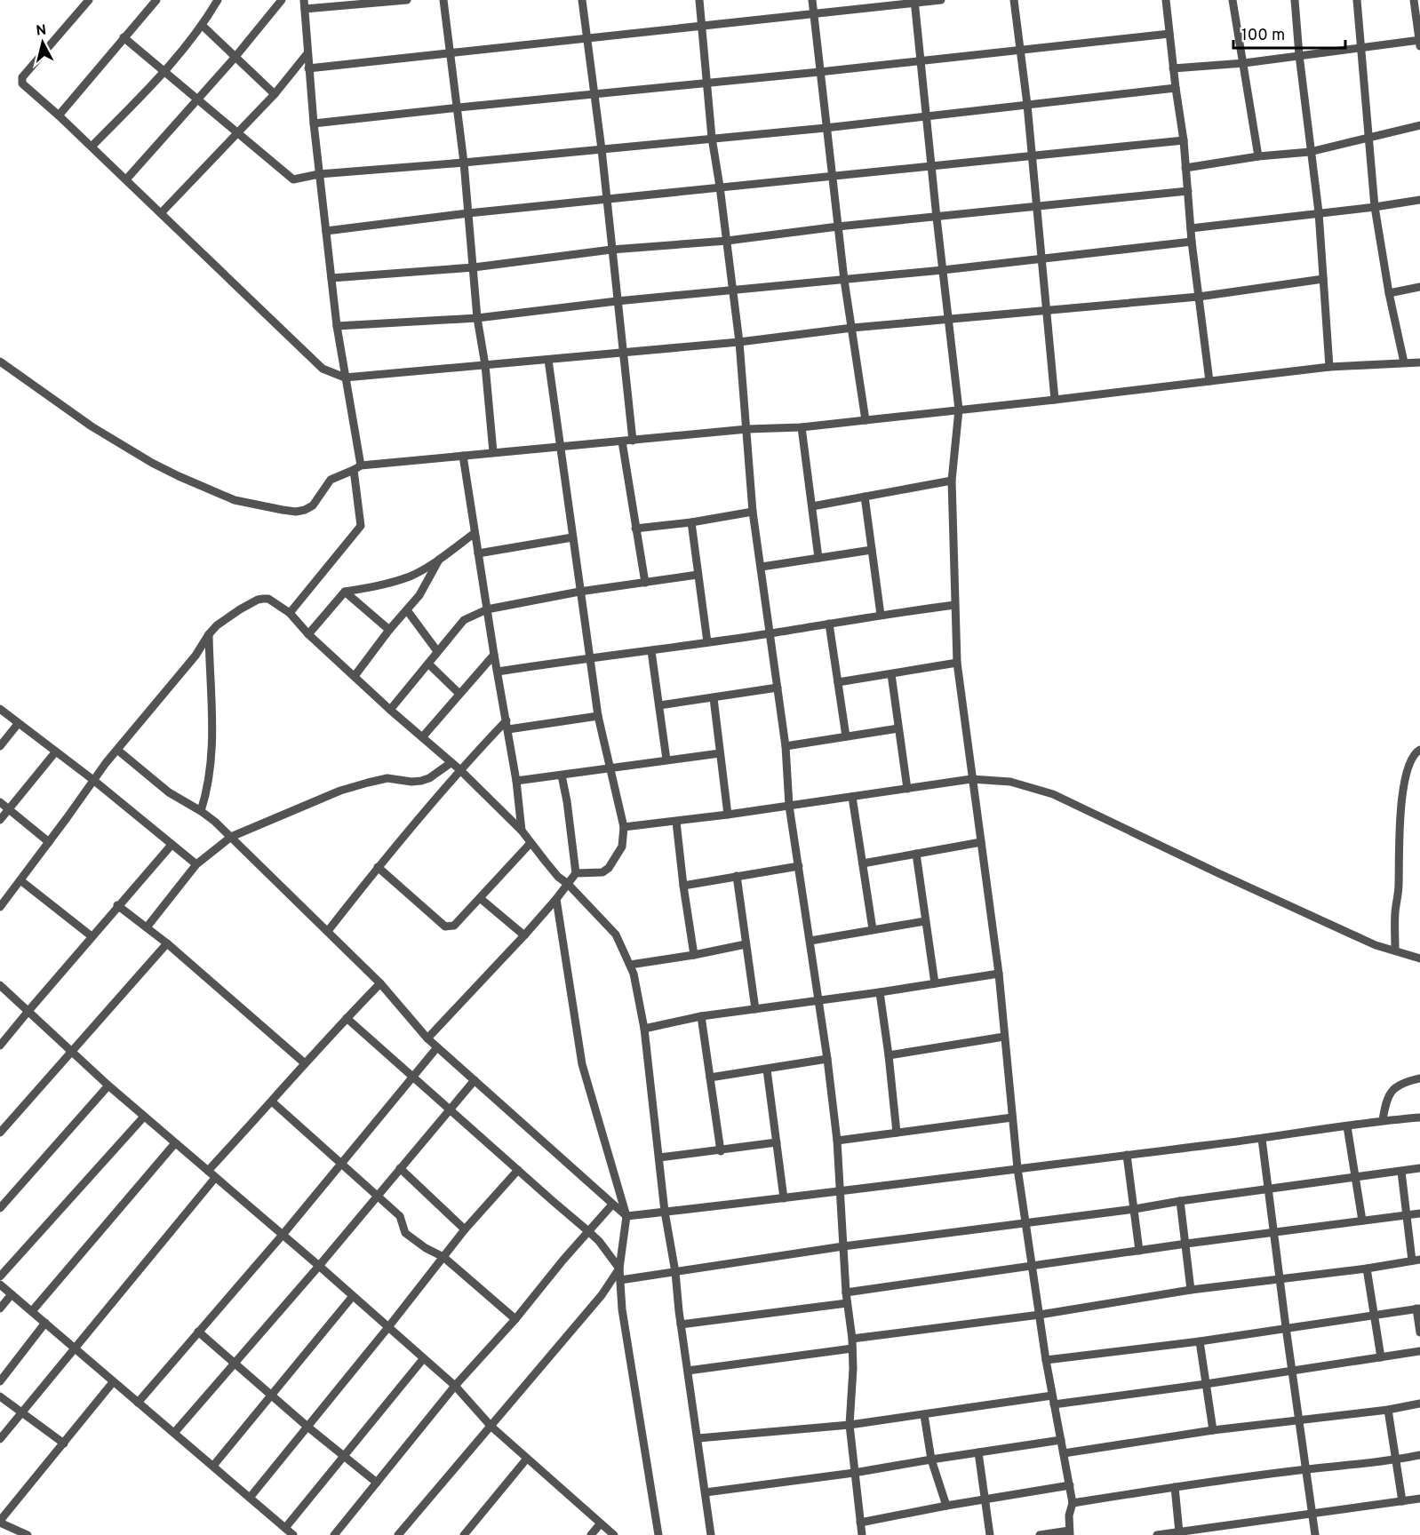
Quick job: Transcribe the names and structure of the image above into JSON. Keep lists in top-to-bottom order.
{
  "scale_bar": "100 m",
  "north": "top"
}
